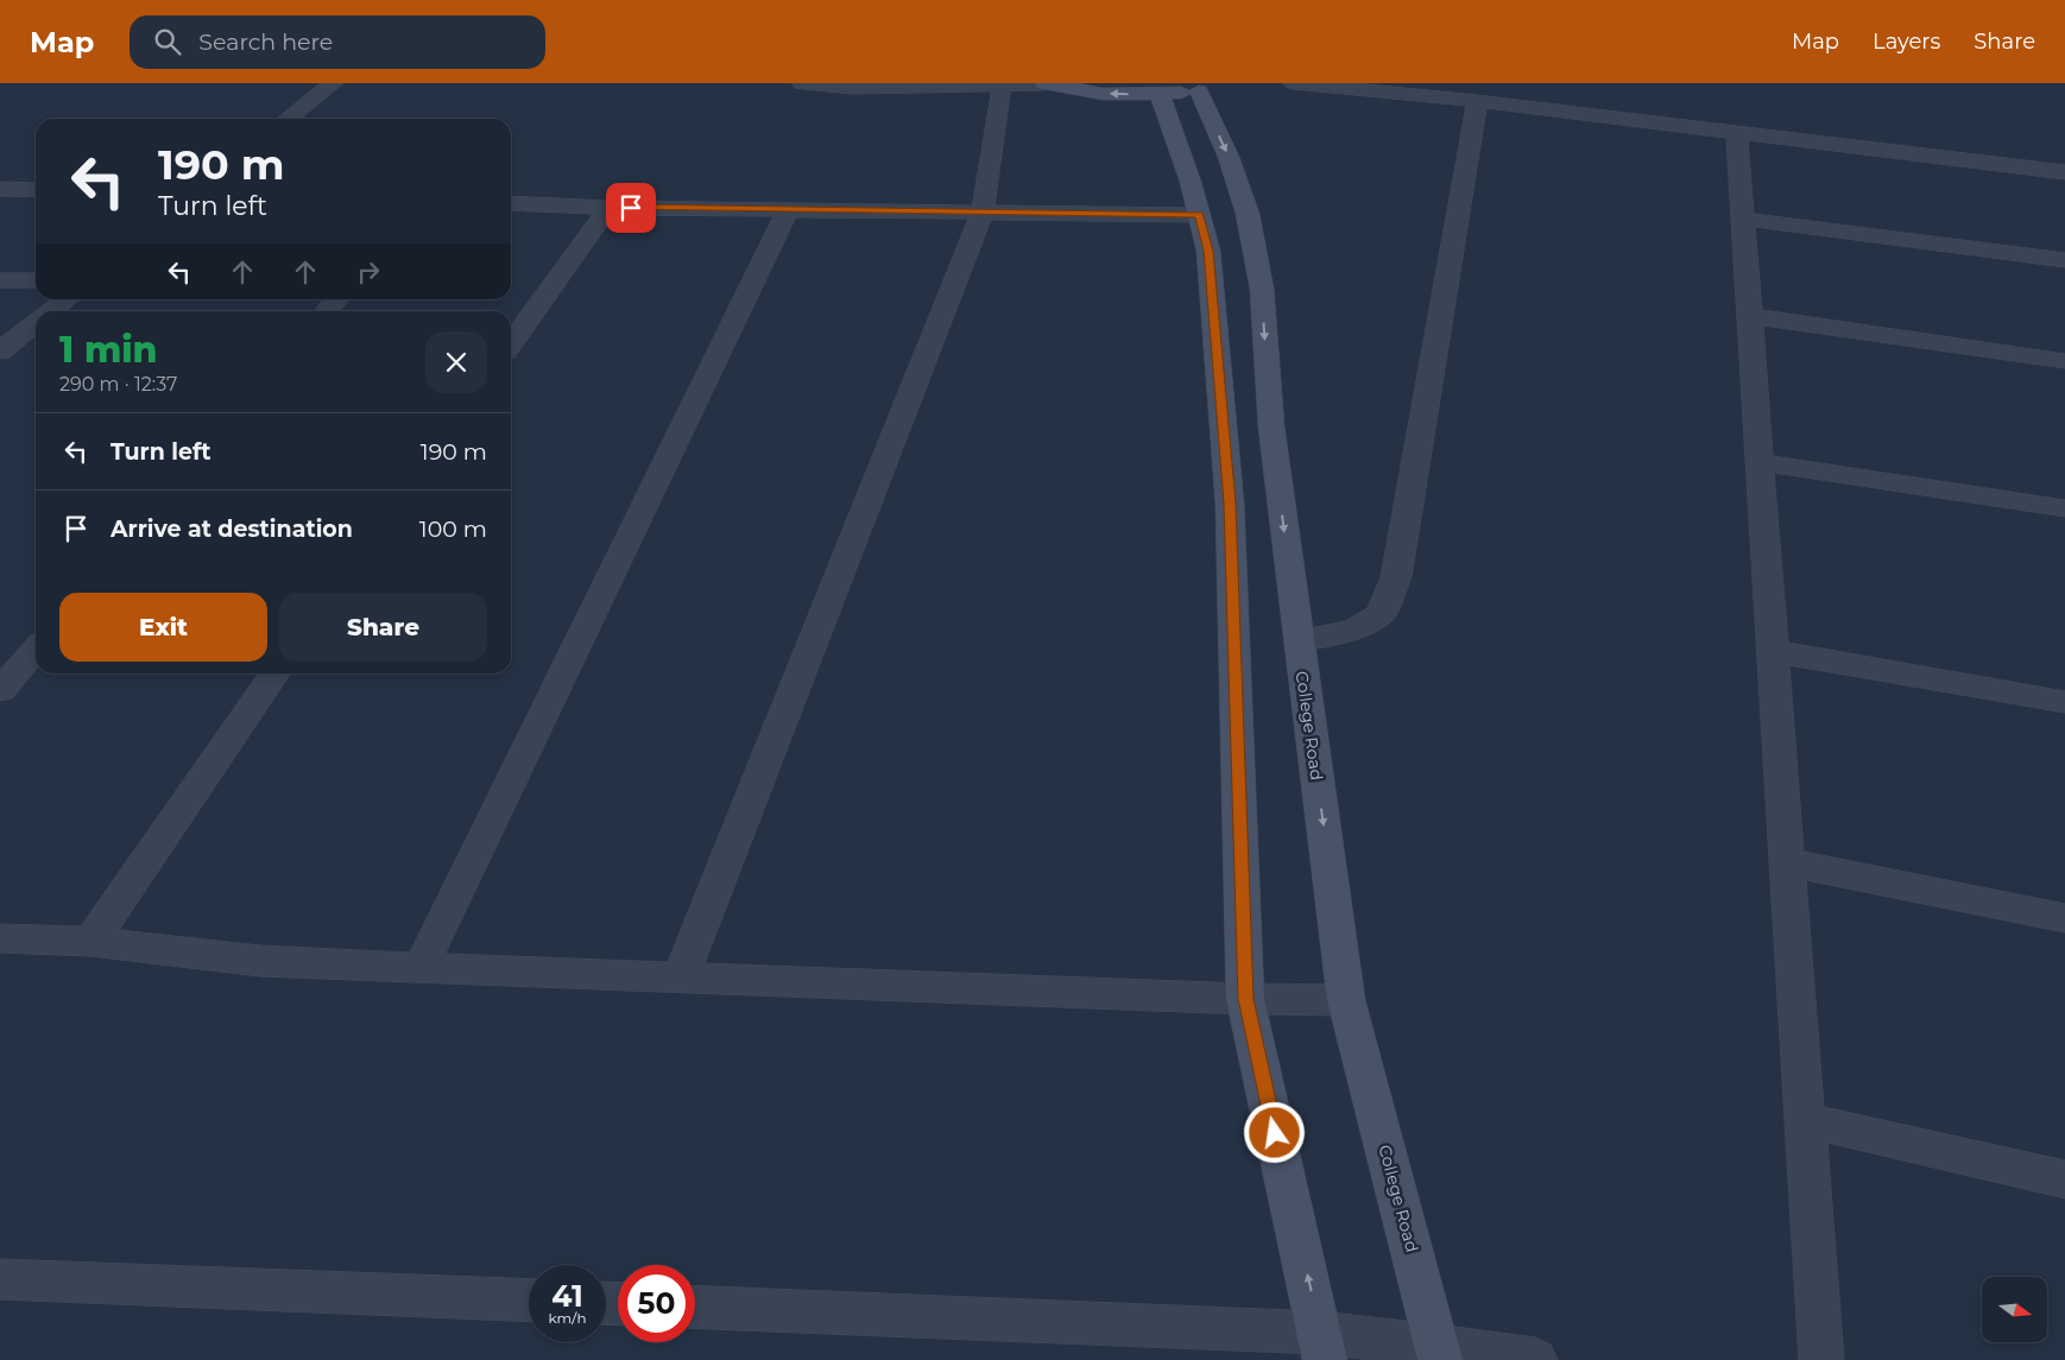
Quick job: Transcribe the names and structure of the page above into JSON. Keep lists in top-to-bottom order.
{
  "streets": {
    "main road": ["College Road"]
  },
  "north": "right",
  "page": {
    "header": "Map",
    "search": "Search here",
    "nav": ["Map", "Layers", "Share"],
    "turn": ["190 m", "Turn left"],
    "heading": ["1 min", "290 m · 12:37"],
    "list": [
      {
        "name": "Turn left",
        "value": "190 m"
      },
      {
        "name": "Arrive at destination",
        "value": "100 m"
      }
    ],
    "buttons": ["Exit", "Share"],
    "speed": "41 km/h",
    "limit": "50"
  }
}
